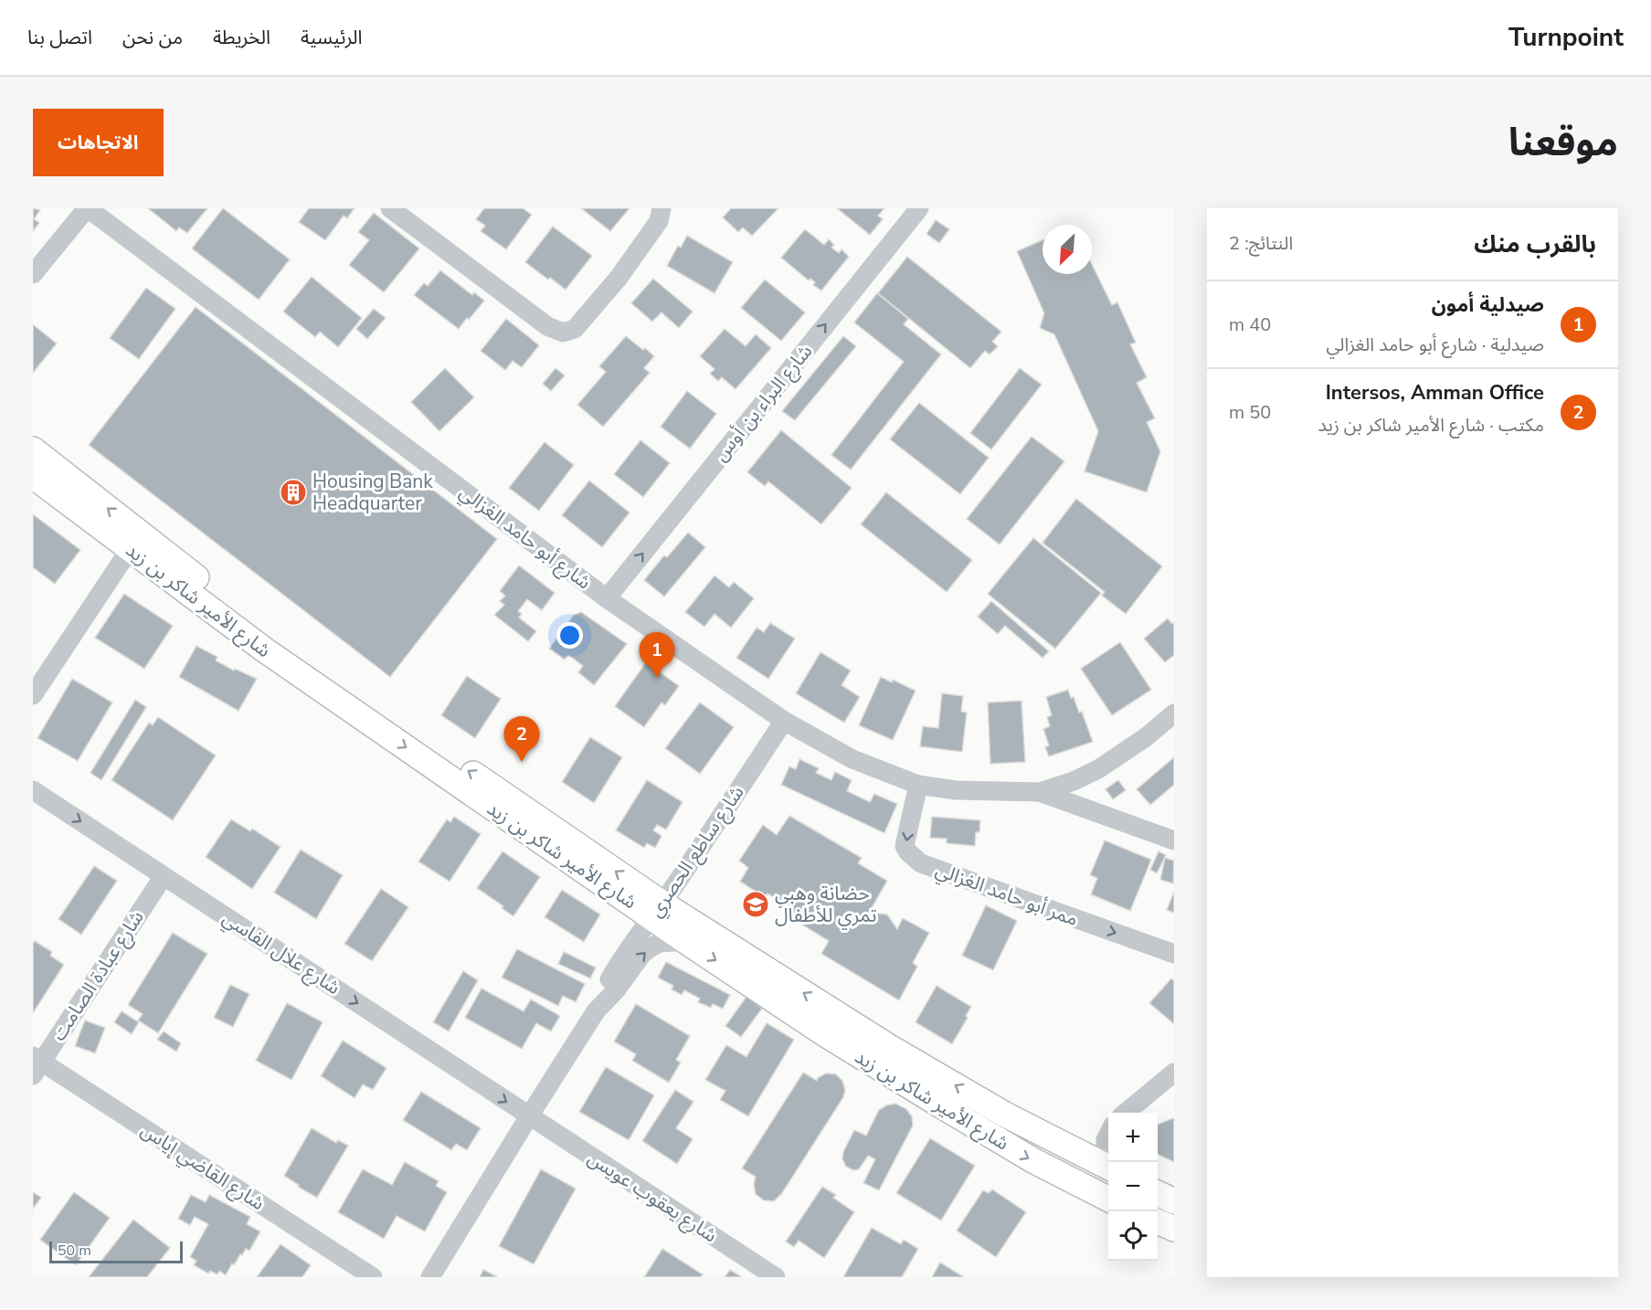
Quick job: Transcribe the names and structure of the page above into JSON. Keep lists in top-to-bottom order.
{
  "streets": {
    "main road": ["شارع الأمير شاكر بن زيد"],
    "street": [
      "شارع البراء بن أوس",
      "شارع أبو حامد الغزالي",
      "شارع ساطع الحصري",
      "ممر أبو حامد الغزالي",
      "شارع علال الفاسي",
      "شارع عبادة الصامت",
      "شارع القاضي إياس",
      "شارع يعقوب عويس"
    ]
  },
  "crossings": [
    ["شارع البراء بن أوس", "شارع أبو حامد الغزالي"],
    ["شارع أبو حامد الغزالي", "شارع ساطع الحصري"],
    ["شارع أبو حامد الغزالي", "ممر أبو حامد الغزالي"],
    ["شارع الأمير شاكر بن زيد", "شارع ساطع الحصري"],
    ["شارع ساطع الحصري", "شارع علال الفاسي"],
    ["شارع ساطع الحصري", "شارع يعقوب عويس"],
    ["شارع علال الفاسي", "شارع عبادة الصامت"],
    ["شارع علال الفاسي", "شارع يعقوب عويس"],
    ["شارع عبادة الصامت", "شارع القاضي إياس"]
  ],
  "one_way": ["شارع البراء بن أوس", "شارع علال الفاسي"],
  "places": {
    "building": ["Housing Bank Headquarter"],
    "school or university": ["حضانة وهبي تمري للأطفال"]
  },
  "scale_bar": "50 m",
  "north": "bottom left",
  "page": {
    "header": "Turnpoint",
    "nav": [
      "الرئيسية",
      "الخريطة",
      "من نحن",
      "اتصل بنا"
    ],
    "title": "موقعنا",
    "buttons": "الاتجاهات",
    "heading": ["بالقرب منك", "النتائج: 2"],
    "list": [
      {
        "mark": "1",
        "name": "صيدلية أمون",
        "note": "صيدلية · شارع أبو حامد الغزالي",
        "value": "40 m"
      },
      {
        "mark": "2",
        "name": "Intersos, Amman Office",
        "note": "مكتب · شارع الأمير شاكر بن زيد",
        "value": "50 m"
      }
    ],
    "pins": ["1", "2"],
    "map_buttons": ["+", "−"],
    "scale": "50 m"
  }
}
